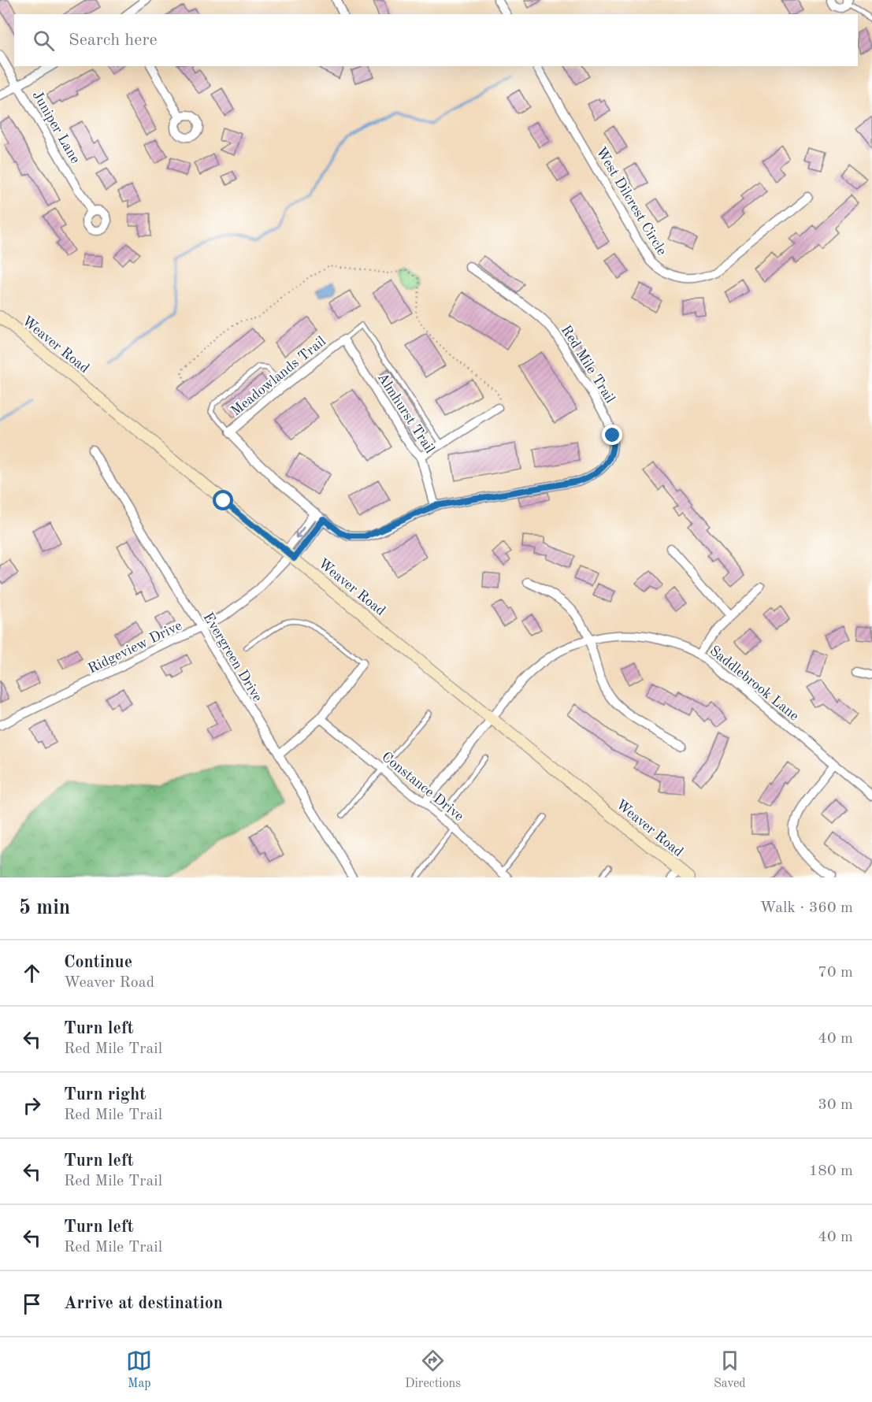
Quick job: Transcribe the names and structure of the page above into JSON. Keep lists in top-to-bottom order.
{
  "streets": {
    "main road": ["Weaver Road"],
    "street": [
      "Juniper Lane",
      "West Dilcrest Circle",
      "Red Mile Trail",
      "Meadowlands Trail",
      "Almhurst Trail",
      "Ridgeview Drive",
      "Evergreen Drive",
      "Saddlebrook Lane",
      "Constance Drive"
    ]
  },
  "crossings": [
    ["Weaver Road", "Ridgeview Drive"],
    ["Weaver Road", "Saddlebrook Lane"],
    ["Red Mile Trail", "Meadowlands Trail"],
    ["Red Mile Trail", "Almhurst Trail"],
    ["Meadowlands Trail", "Almhurst Trail"],
    ["Ridgeview Drive", "Evergreen Drive"],
    ["Saddlebrook Lane", "Constance Drive"]
  ],
  "page": {
    "search": "Search here",
    "heading": ["5 min", "Walk · 360 m"],
    "list": [
      ["Continue", "Weaver Road", "70 m"],
      ["Turn left", "Red Mile Trail", "40 m"],
      ["Turn right", "Red Mile Trail", "30 m"],
      ["Turn left", "Red Mile Trail", "180 m"],
      ["Turn left", "Red Mile Trail", "40 m"],
      "Arrive at destination"
    ],
    "nav": ["Map", "Directions", "Saved"]
  }
}
